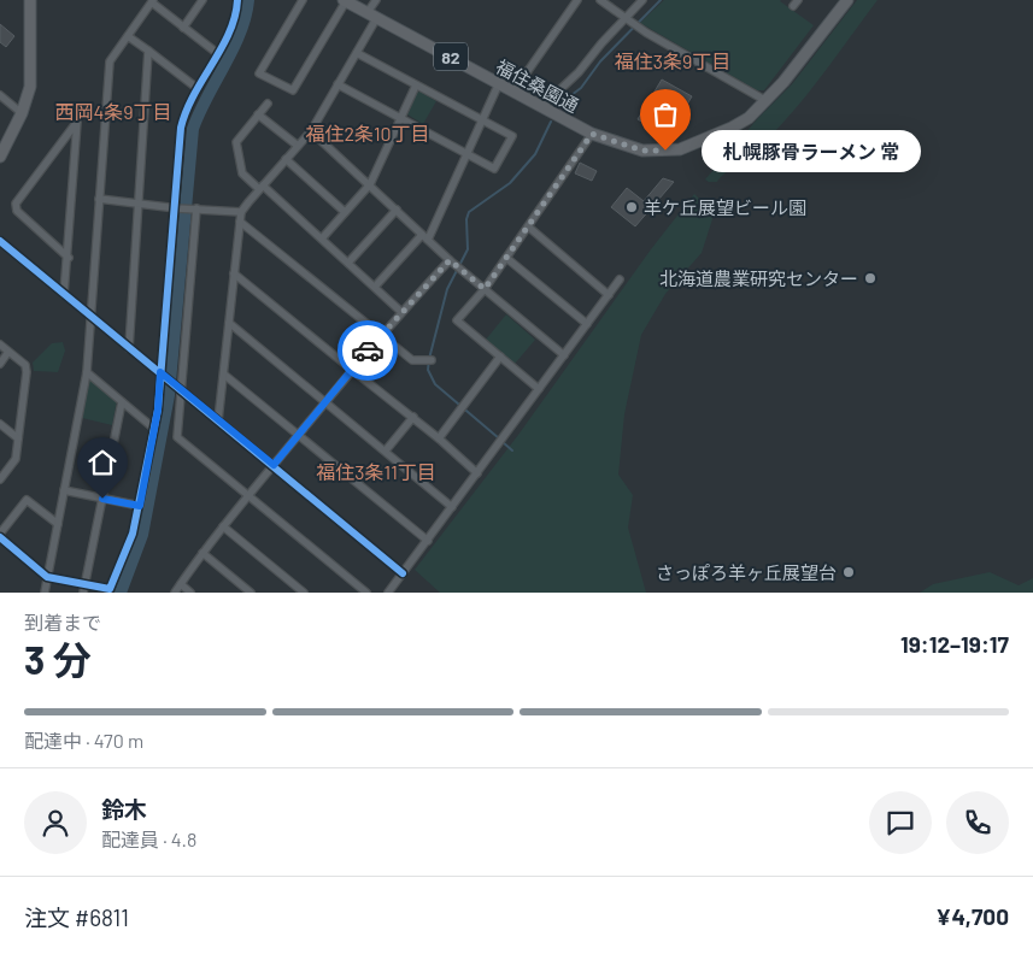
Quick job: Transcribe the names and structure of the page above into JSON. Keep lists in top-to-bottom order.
{
  "streets": {
    "main road": ["82", "福住桑園通"]
  },
  "districts": [
    "福住3条9丁目",
    "西岡4条9丁目",
    "福住2条10丁目",
    "福住3条11丁目"
  ],
  "places": [
    "札幌豚骨ラーメン 常",
    "羊ケ丘展望ビール園",
    "北海道農業研究センター",
    "さっぽろ羊ヶ丘展望台"
  ],
  "page": {
    "bubble": "札幌豚骨ラーメン 常",
    "heading": ["3 分", "到着まで", "19:12–19:17"],
    "panel": [
      "鈴木",
      "配達員 · 4.8",
      "注文 #6811",
      "¥4,700"
    ],
    "bar": "配達中 · 470 m"
  }
}
